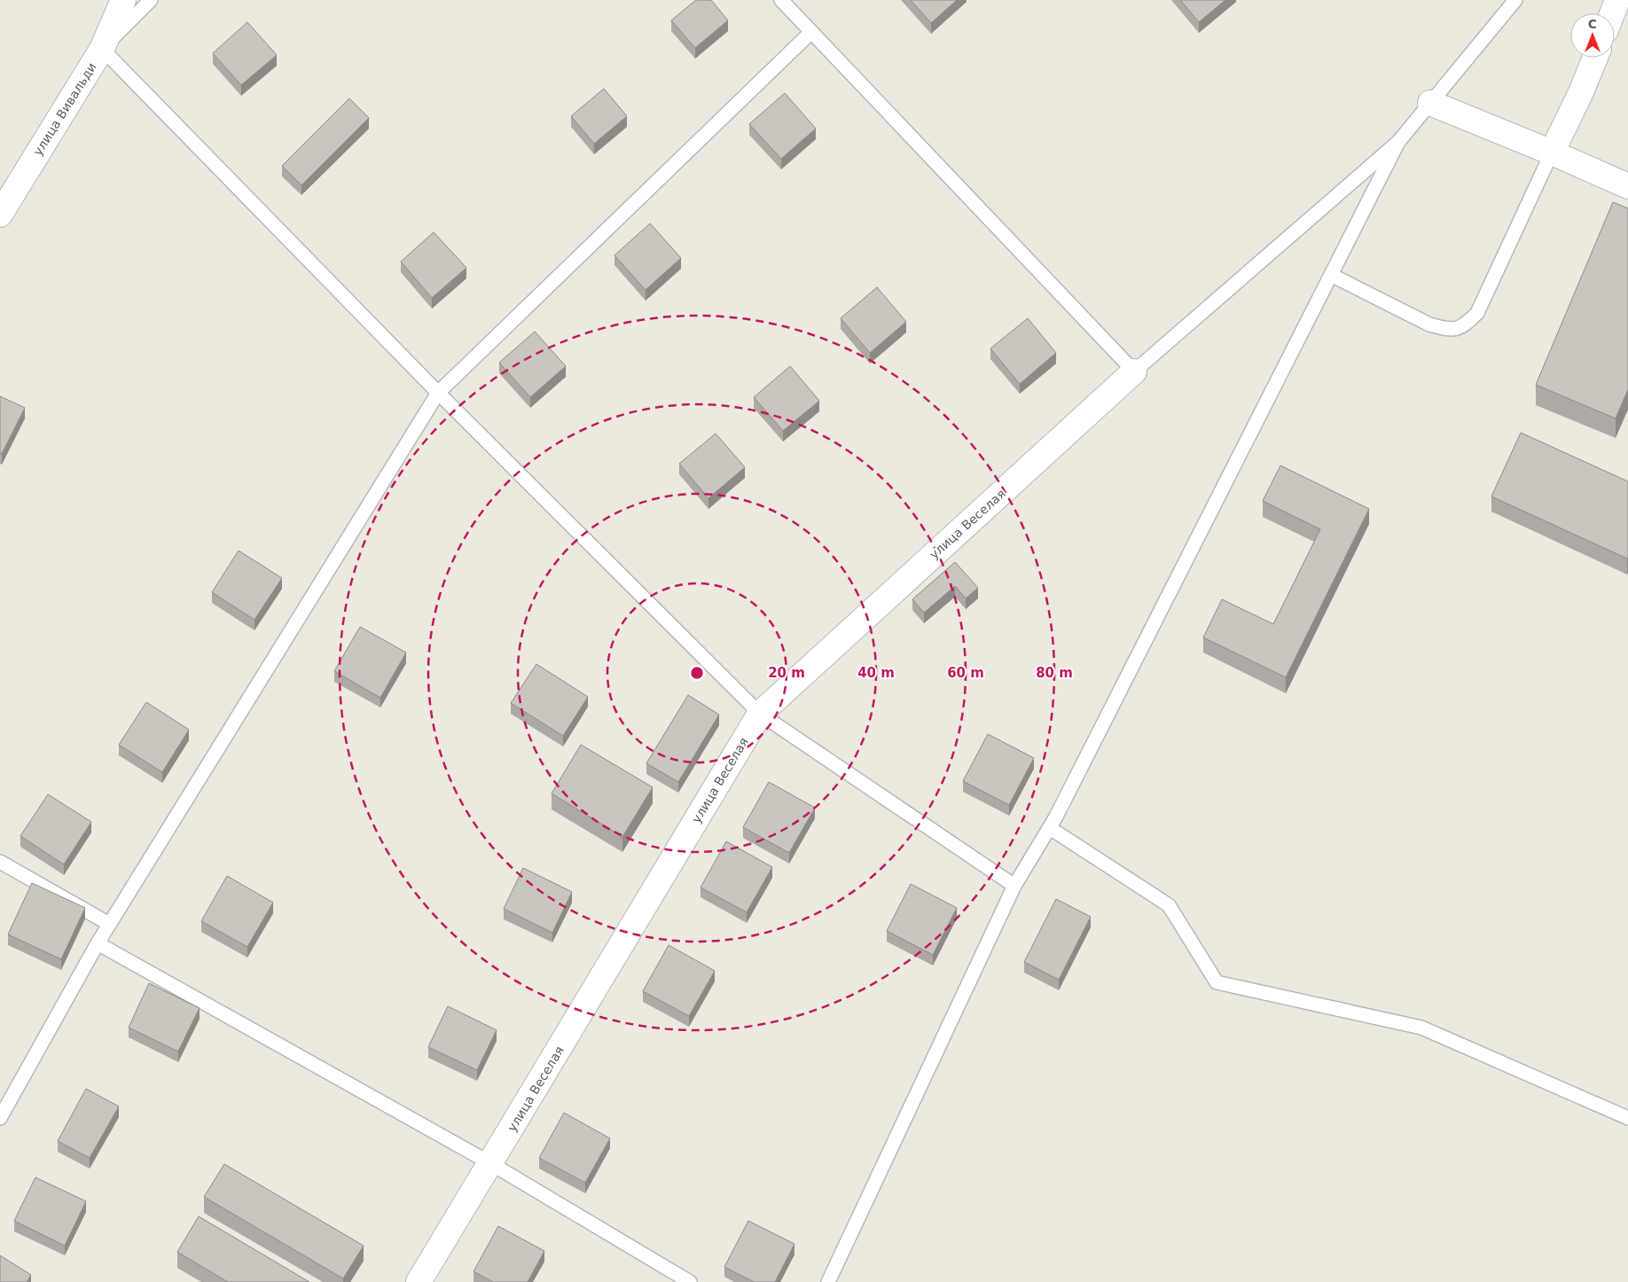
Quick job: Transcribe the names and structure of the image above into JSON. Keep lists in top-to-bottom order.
{
  "streets": {
    "street": ["улица Вивальди", "улица Веселая"]
  },
  "north": "top",
  "rings": [
    "20 m",
    "40 m",
    "60 m",
    "80 m"
  ]
}
